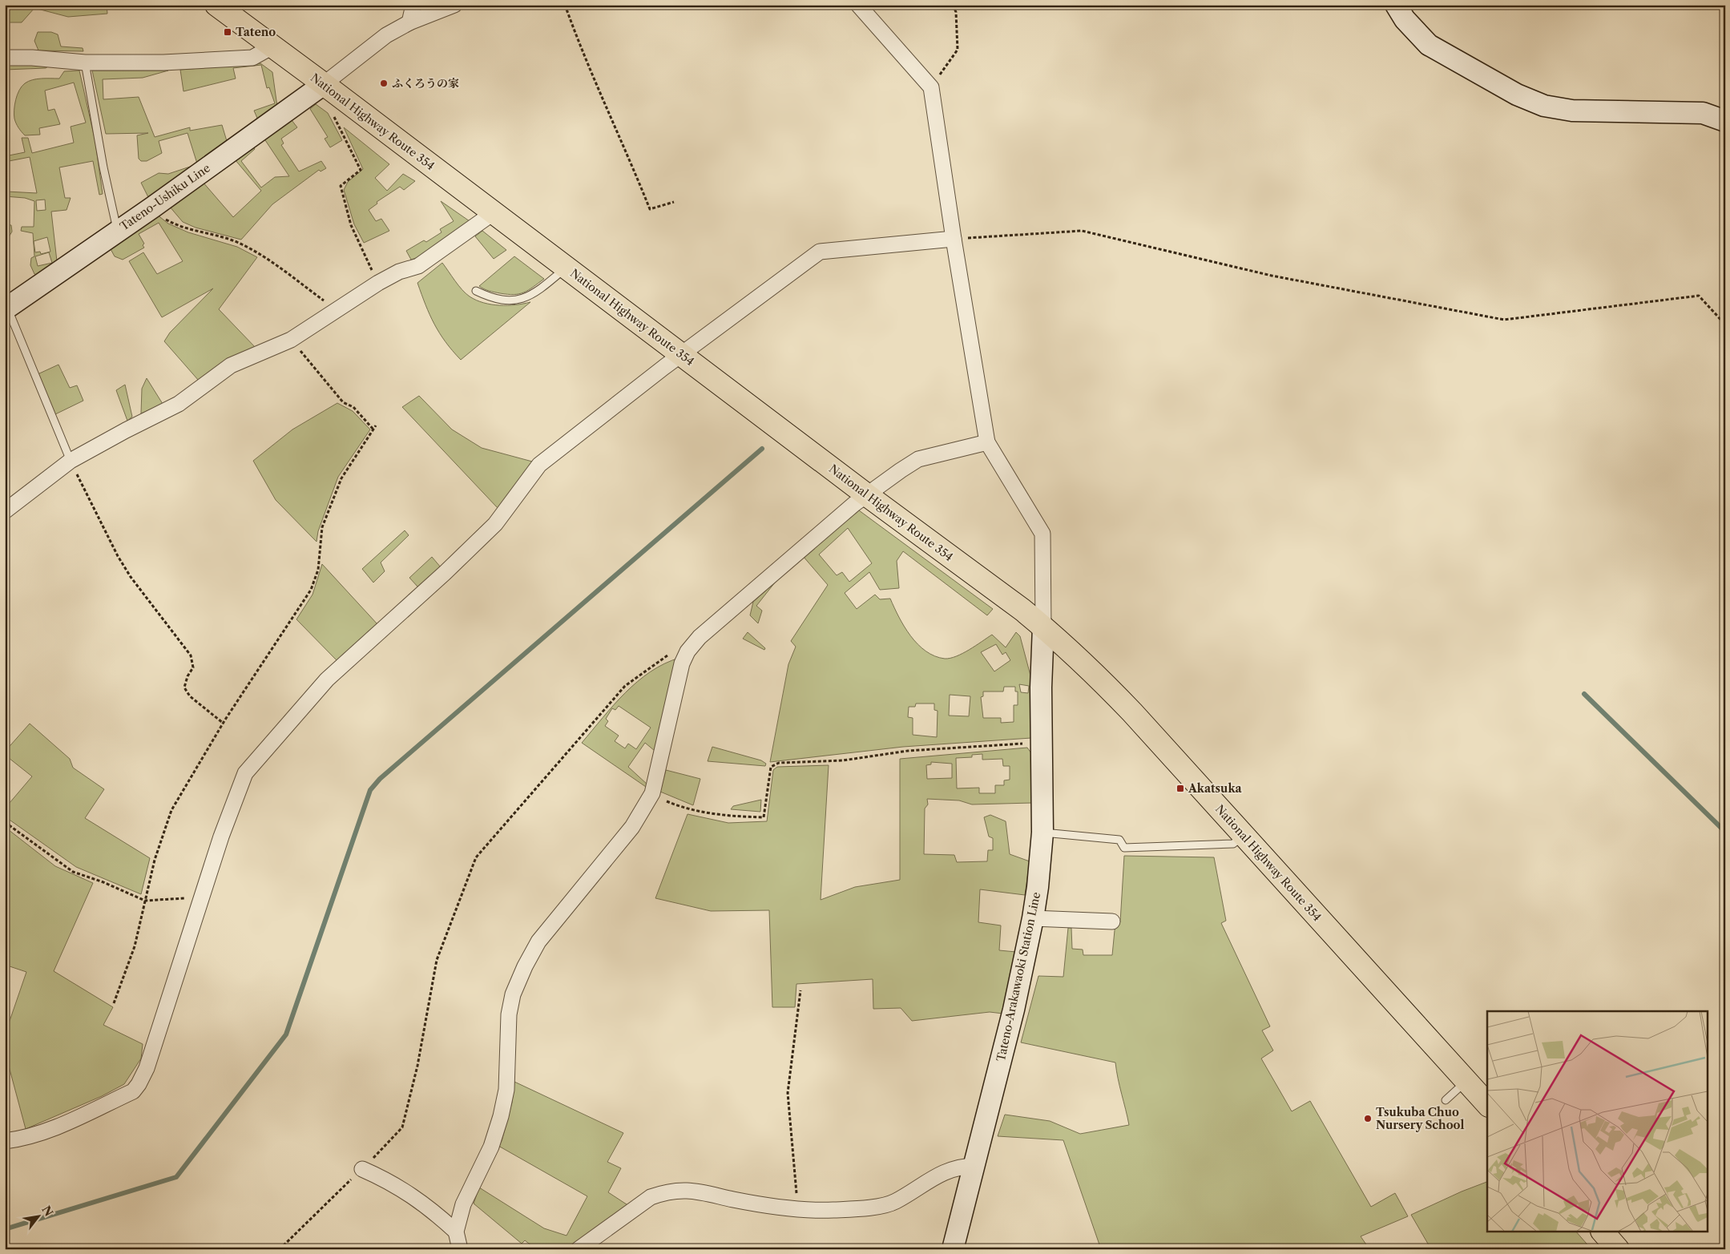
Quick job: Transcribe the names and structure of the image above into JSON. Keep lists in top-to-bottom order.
{
  "streets": {
    "highway": ["National Highway Route 354"],
    "main road": ["Tateno-Ushiku Line", "Tateno-Arakawaoki Station Line"]
  },
  "crossings": [
    ["National Highway Route 354", "Tateno-Ushiku Line"],
    ["National Highway Route 354", "Tateno-Arakawaoki Station Line"]
  ],
  "places": {
    "transit": ["Tateno", "Akatsuka"],
    "other": ["ふくろうの家", "Tsukuba Chuo Nursery School"]
  },
  "north": "top right"
}
